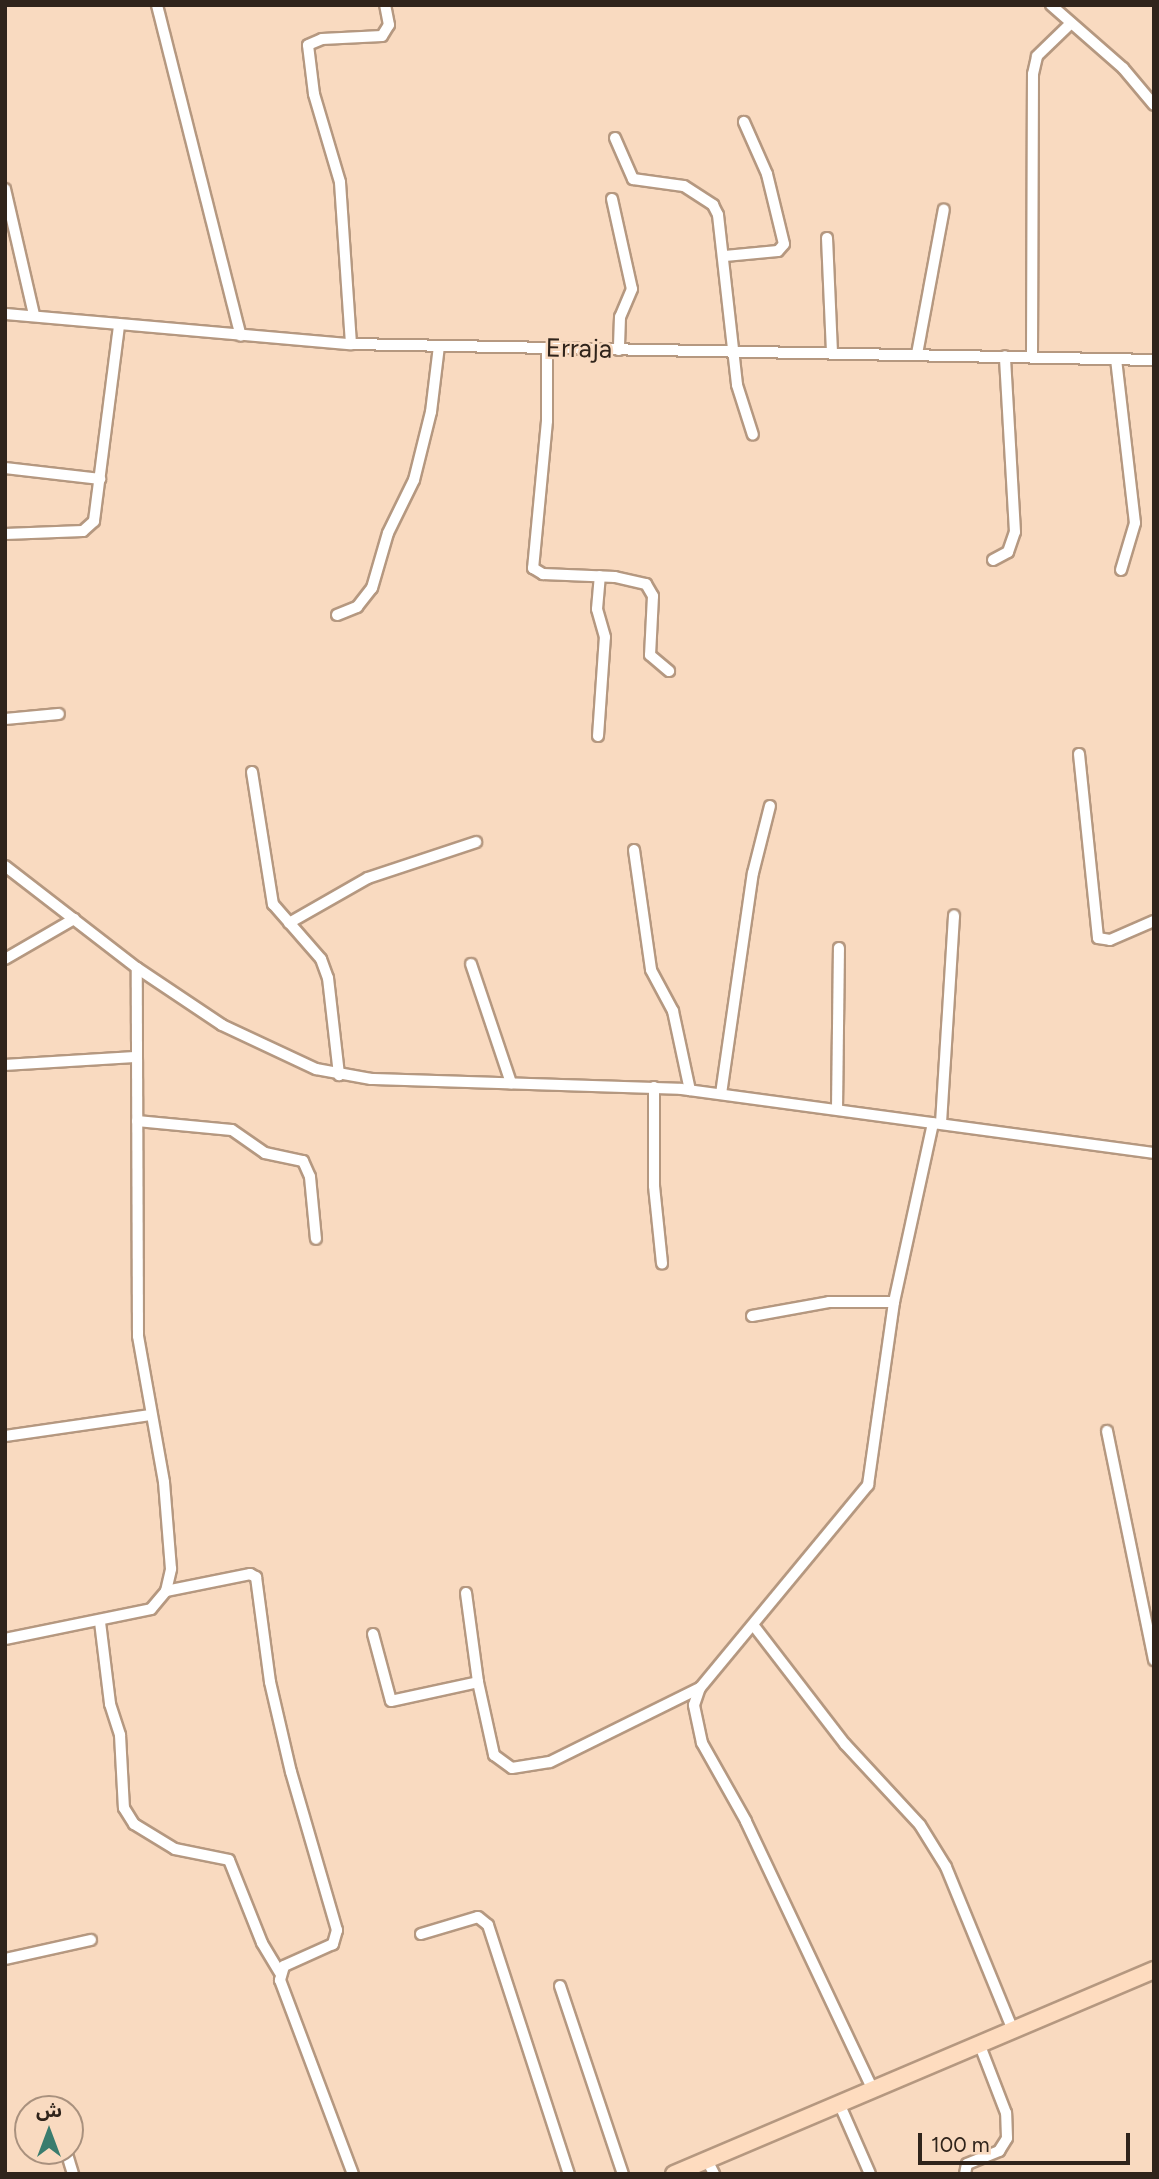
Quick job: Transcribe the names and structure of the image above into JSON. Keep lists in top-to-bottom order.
{
  "streets": {
    "street": ["Erraja"]
  },
  "scale_bar": "100 m",
  "north": "top"
}
